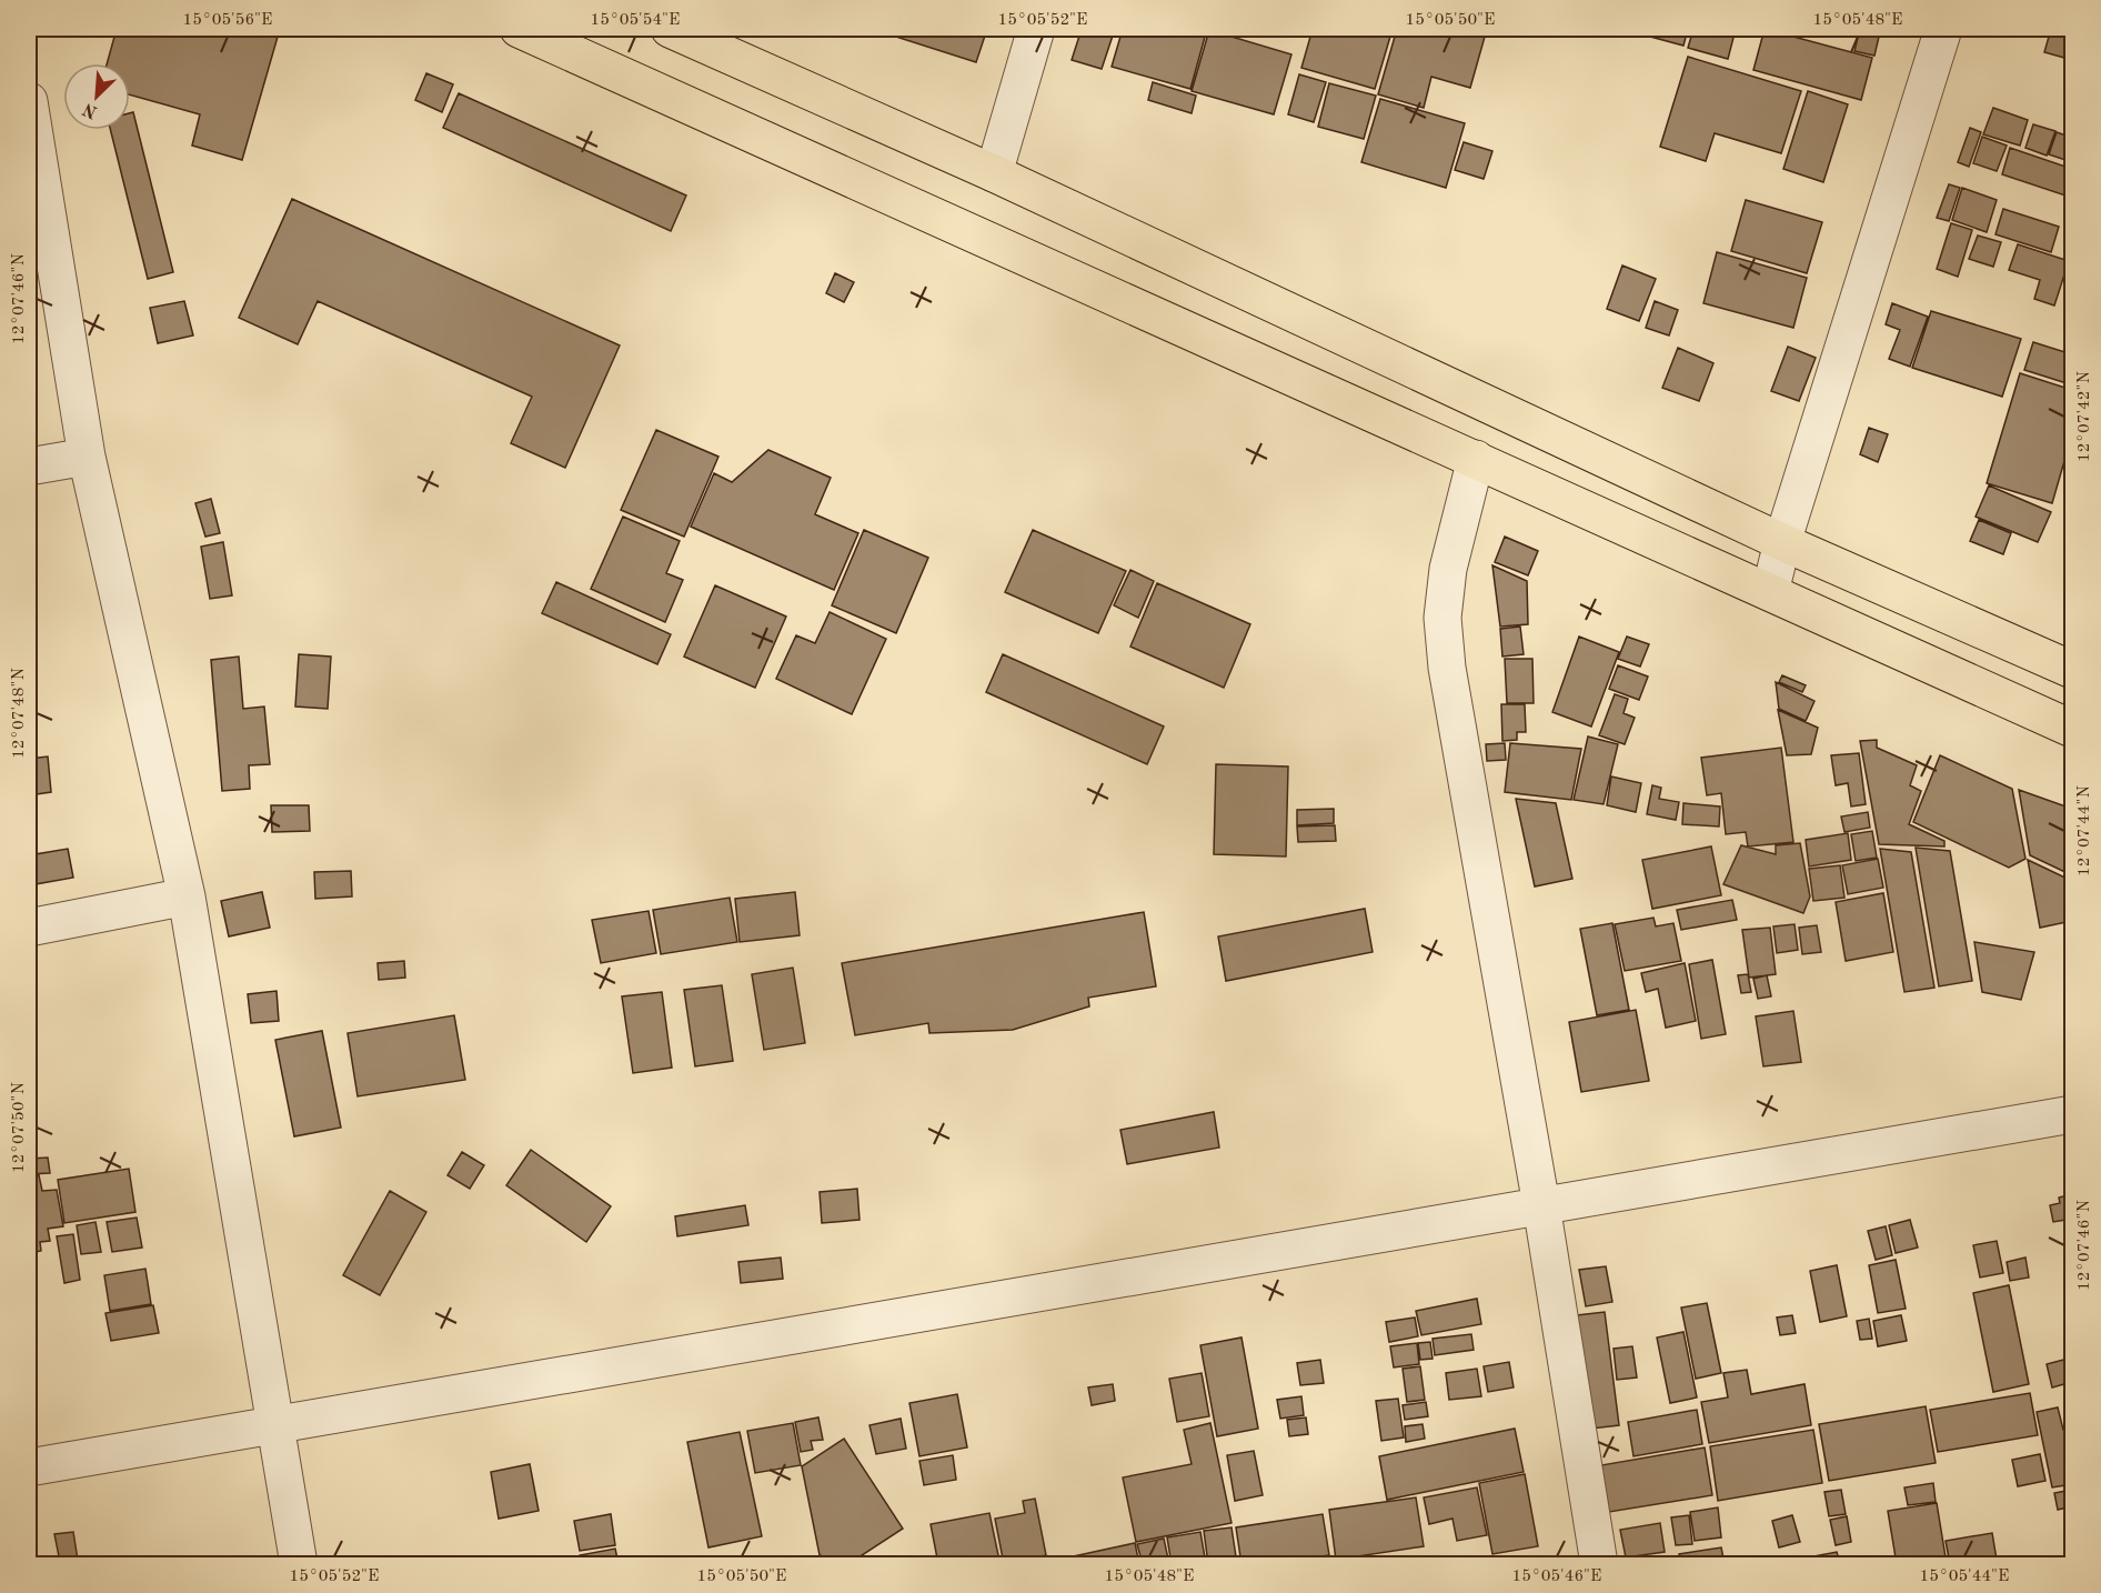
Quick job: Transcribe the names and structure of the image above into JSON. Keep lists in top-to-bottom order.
{
  "north": "bottom left",
  "coordinates": [
    "15°05'56\"E",
    "15°05'54\"E",
    "15°05'52\"E",
    "15°05'50\"E",
    "15°05'48\"E",
    "12°07'46\"N",
    "12°07'42\"N",
    "12°07'48\"N",
    "12°07'44\"N",
    "12°07'50\"N",
    "15°05'46\"E",
    "15°05'44\"E"
  ]
}
